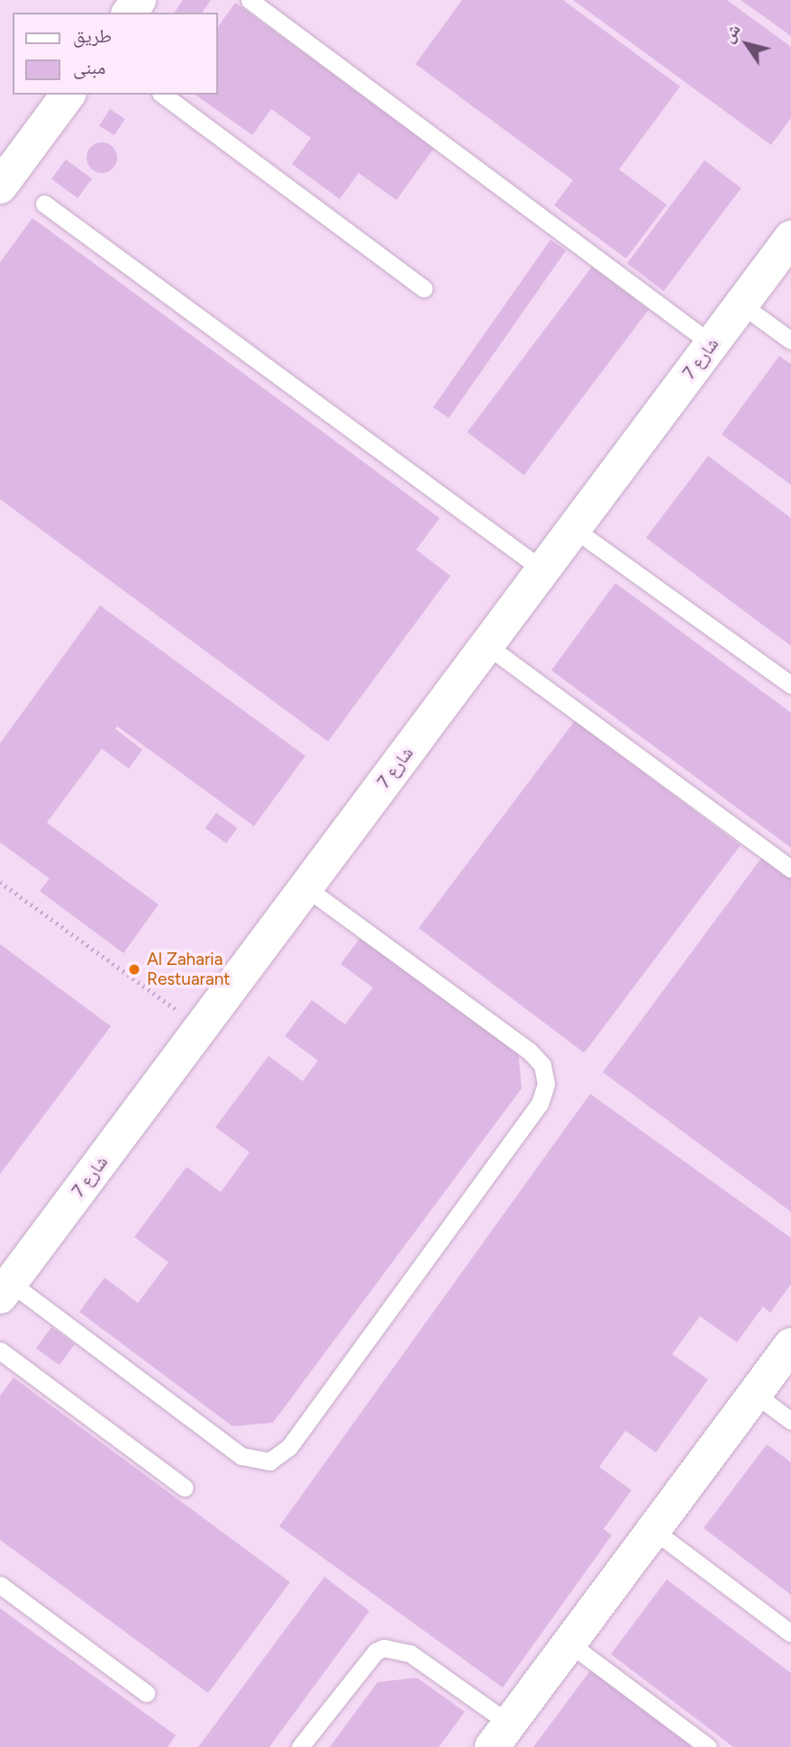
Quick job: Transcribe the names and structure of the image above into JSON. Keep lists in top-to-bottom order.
{
  "streets": {
    "street": ["شارع 7"]
  },
  "places": ["Al Zaharia Restuarant"],
  "legend": ["طريق", "مبنى"],
  "north": "top left"
}
